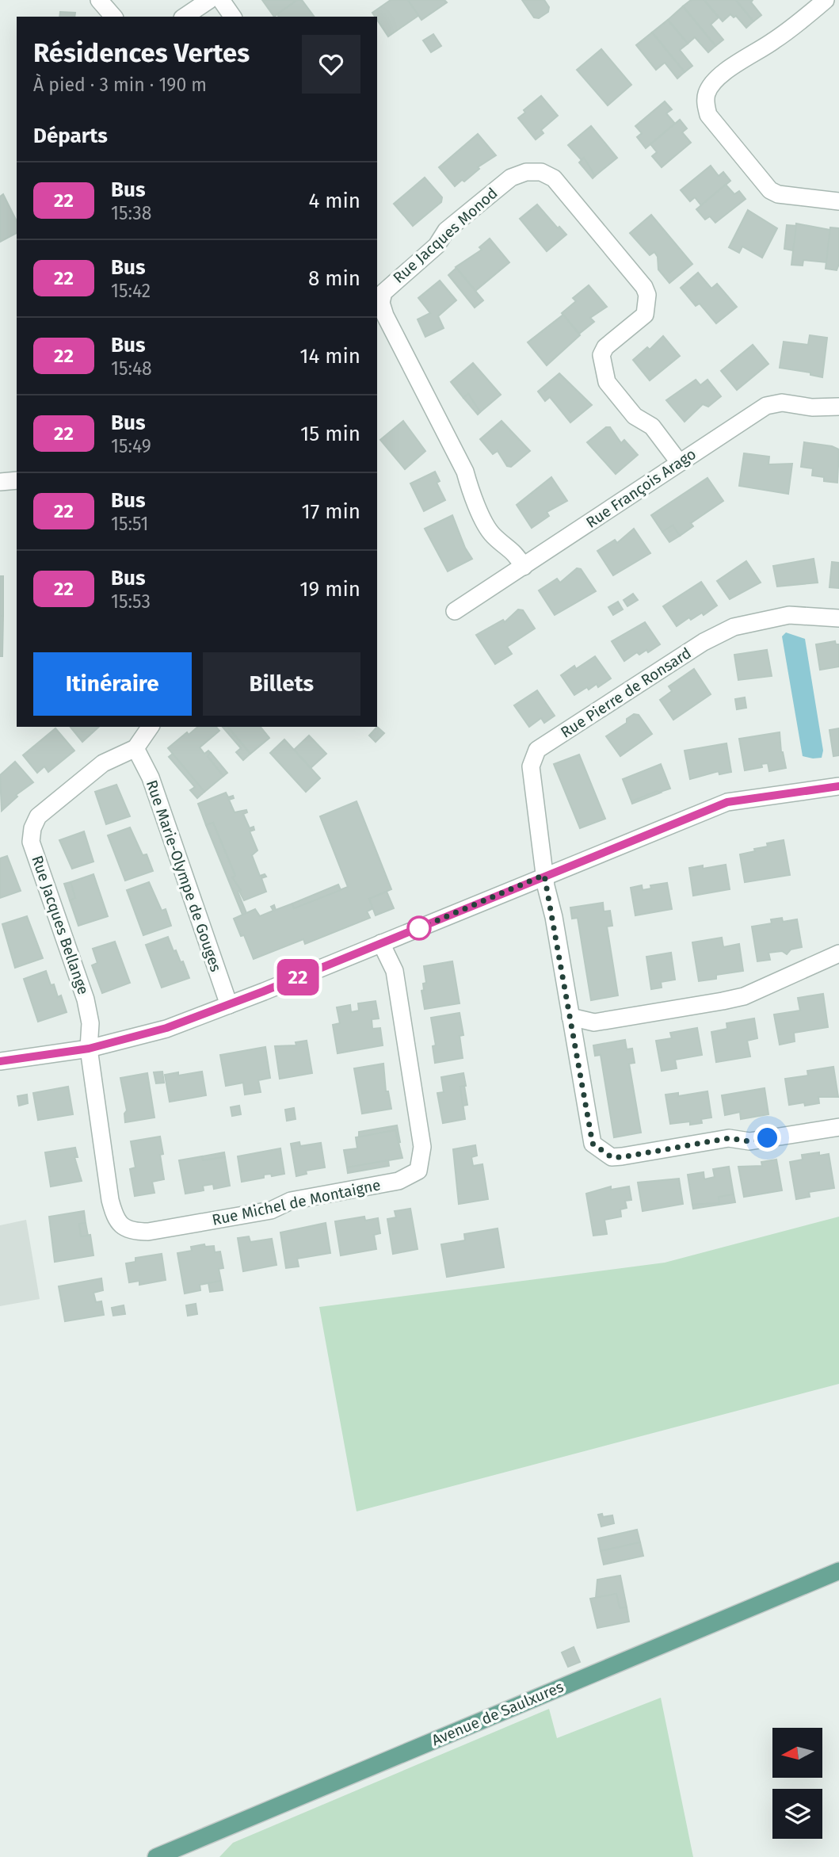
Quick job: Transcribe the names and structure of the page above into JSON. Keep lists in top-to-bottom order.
{
  "streets": {
    "main road": ["Avenue de Saulxures"],
    "street": [
      "Rue Jacques Monod",
      "Rue François Arago",
      "Rue Pierre de Ronsard",
      "Rue Marie-Olympe de Gouges",
      "Rue Jacques Bellange",
      "Rue Michel de Montaigne"
    ]
  },
  "crossings": [
    ["Rue Jacques Monod", "Rue François Arago"],
    ["Rue Marie-Olympe de Gouges", "Rue Jacques Bellange"],
    ["Rue Jacques Bellange", "Rue Michel de Montaigne"]
  ],
  "lines": ["bus line 22"],
  "north": "left",
  "page": {
    "on_map": "22",
    "heading": [
      ["Résidences Vertes", "À pied · 3 min · 190 m"],
      "Départs"
    ],
    "list": [
      {
        "mark": "22",
        "name": "Bus",
        "note": "15:38",
        "value": "4 min"
      },
      {
        "mark": "22",
        "name": "Bus",
        "note": "15:42",
        "value": "8 min"
      },
      {
        "mark": "22",
        "name": "Bus",
        "note": "15:48",
        "value": "14 min"
      },
      {
        "mark": "22",
        "name": "Bus",
        "note": "15:49",
        "value": "15 min"
      },
      {
        "mark": "22",
        "name": "Bus",
        "note": "15:51",
        "value": "17 min"
      },
      {
        "mark": "22",
        "name": "Bus",
        "note": "15:53",
        "value": "19 min"
      }
    ],
    "buttons": ["Itinéraire", "Billets"]
  }
}
